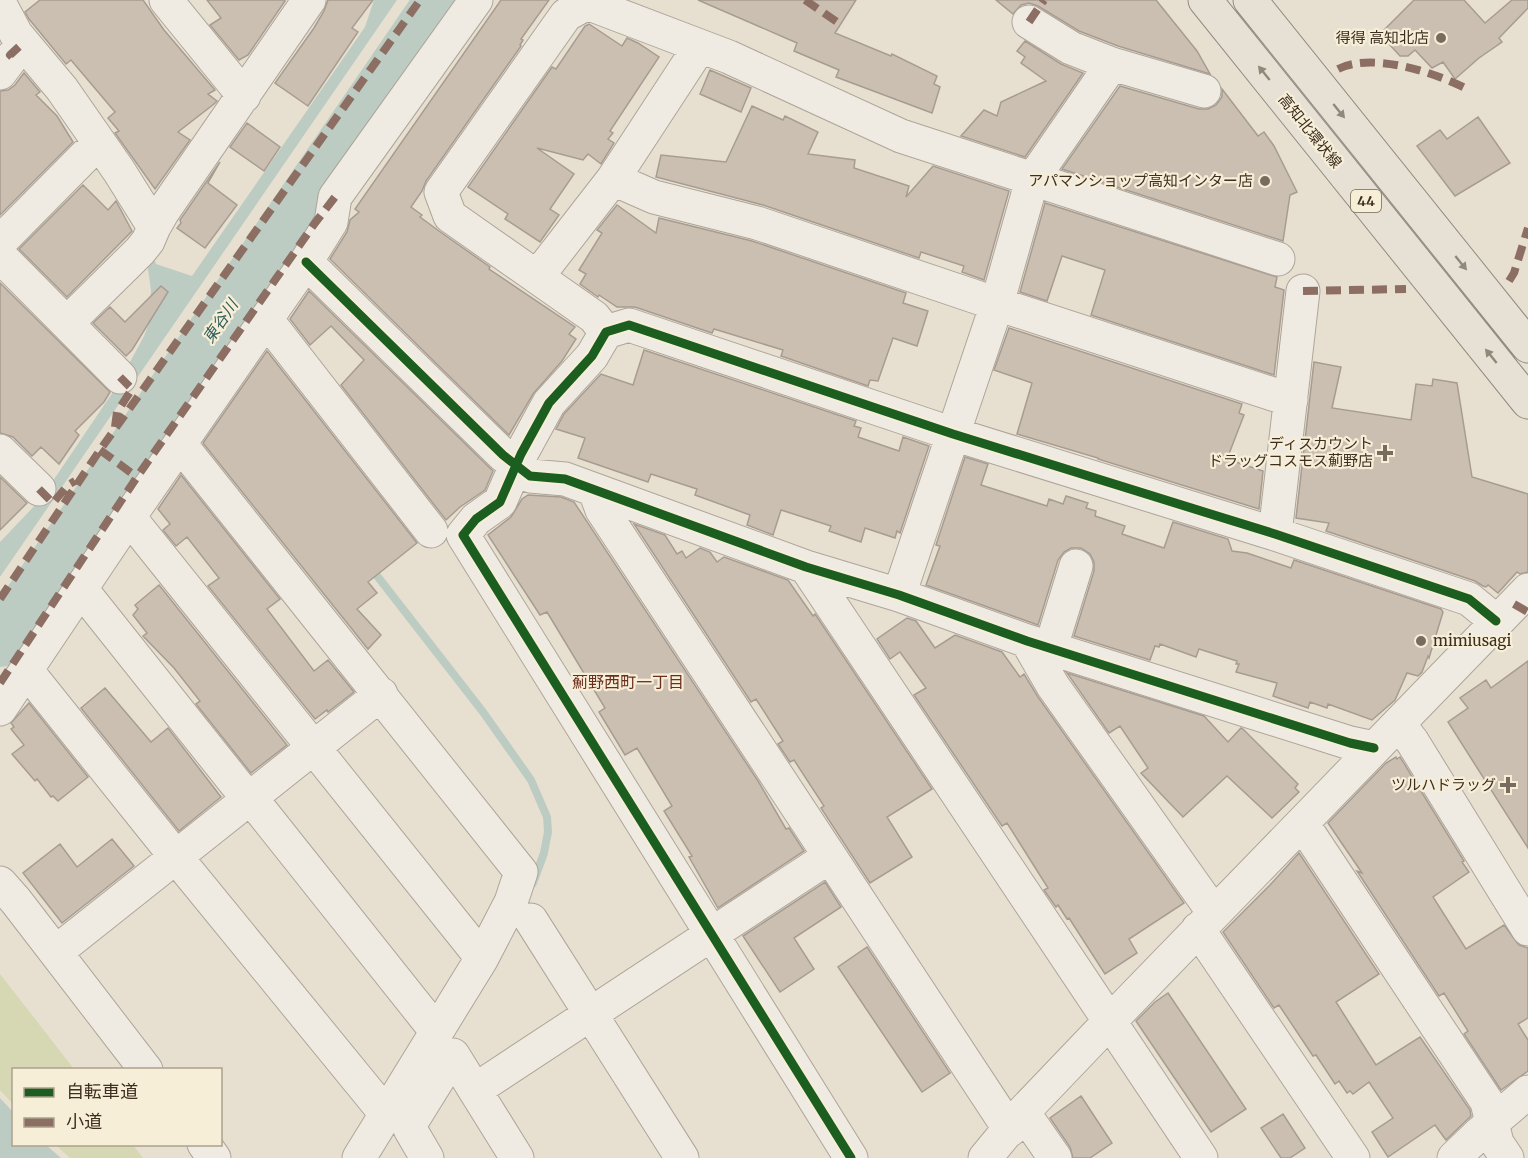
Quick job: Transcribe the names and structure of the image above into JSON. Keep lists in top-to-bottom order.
{
  "streets": {
    "main road": ["高知北環状線", "44"]
  },
  "districts": ["薊野西町一丁目"],
  "water": ["東谷川"],
  "places": {
    "other": ["得得 高知北店", "アパマンショップ高知インター店", "mimiusagi"],
    "health": ["ディスカウント ドラッグコスモス薊野店", "ツルハドラッグ"]
  },
  "legend": ["自転車道", "小道"]
}
